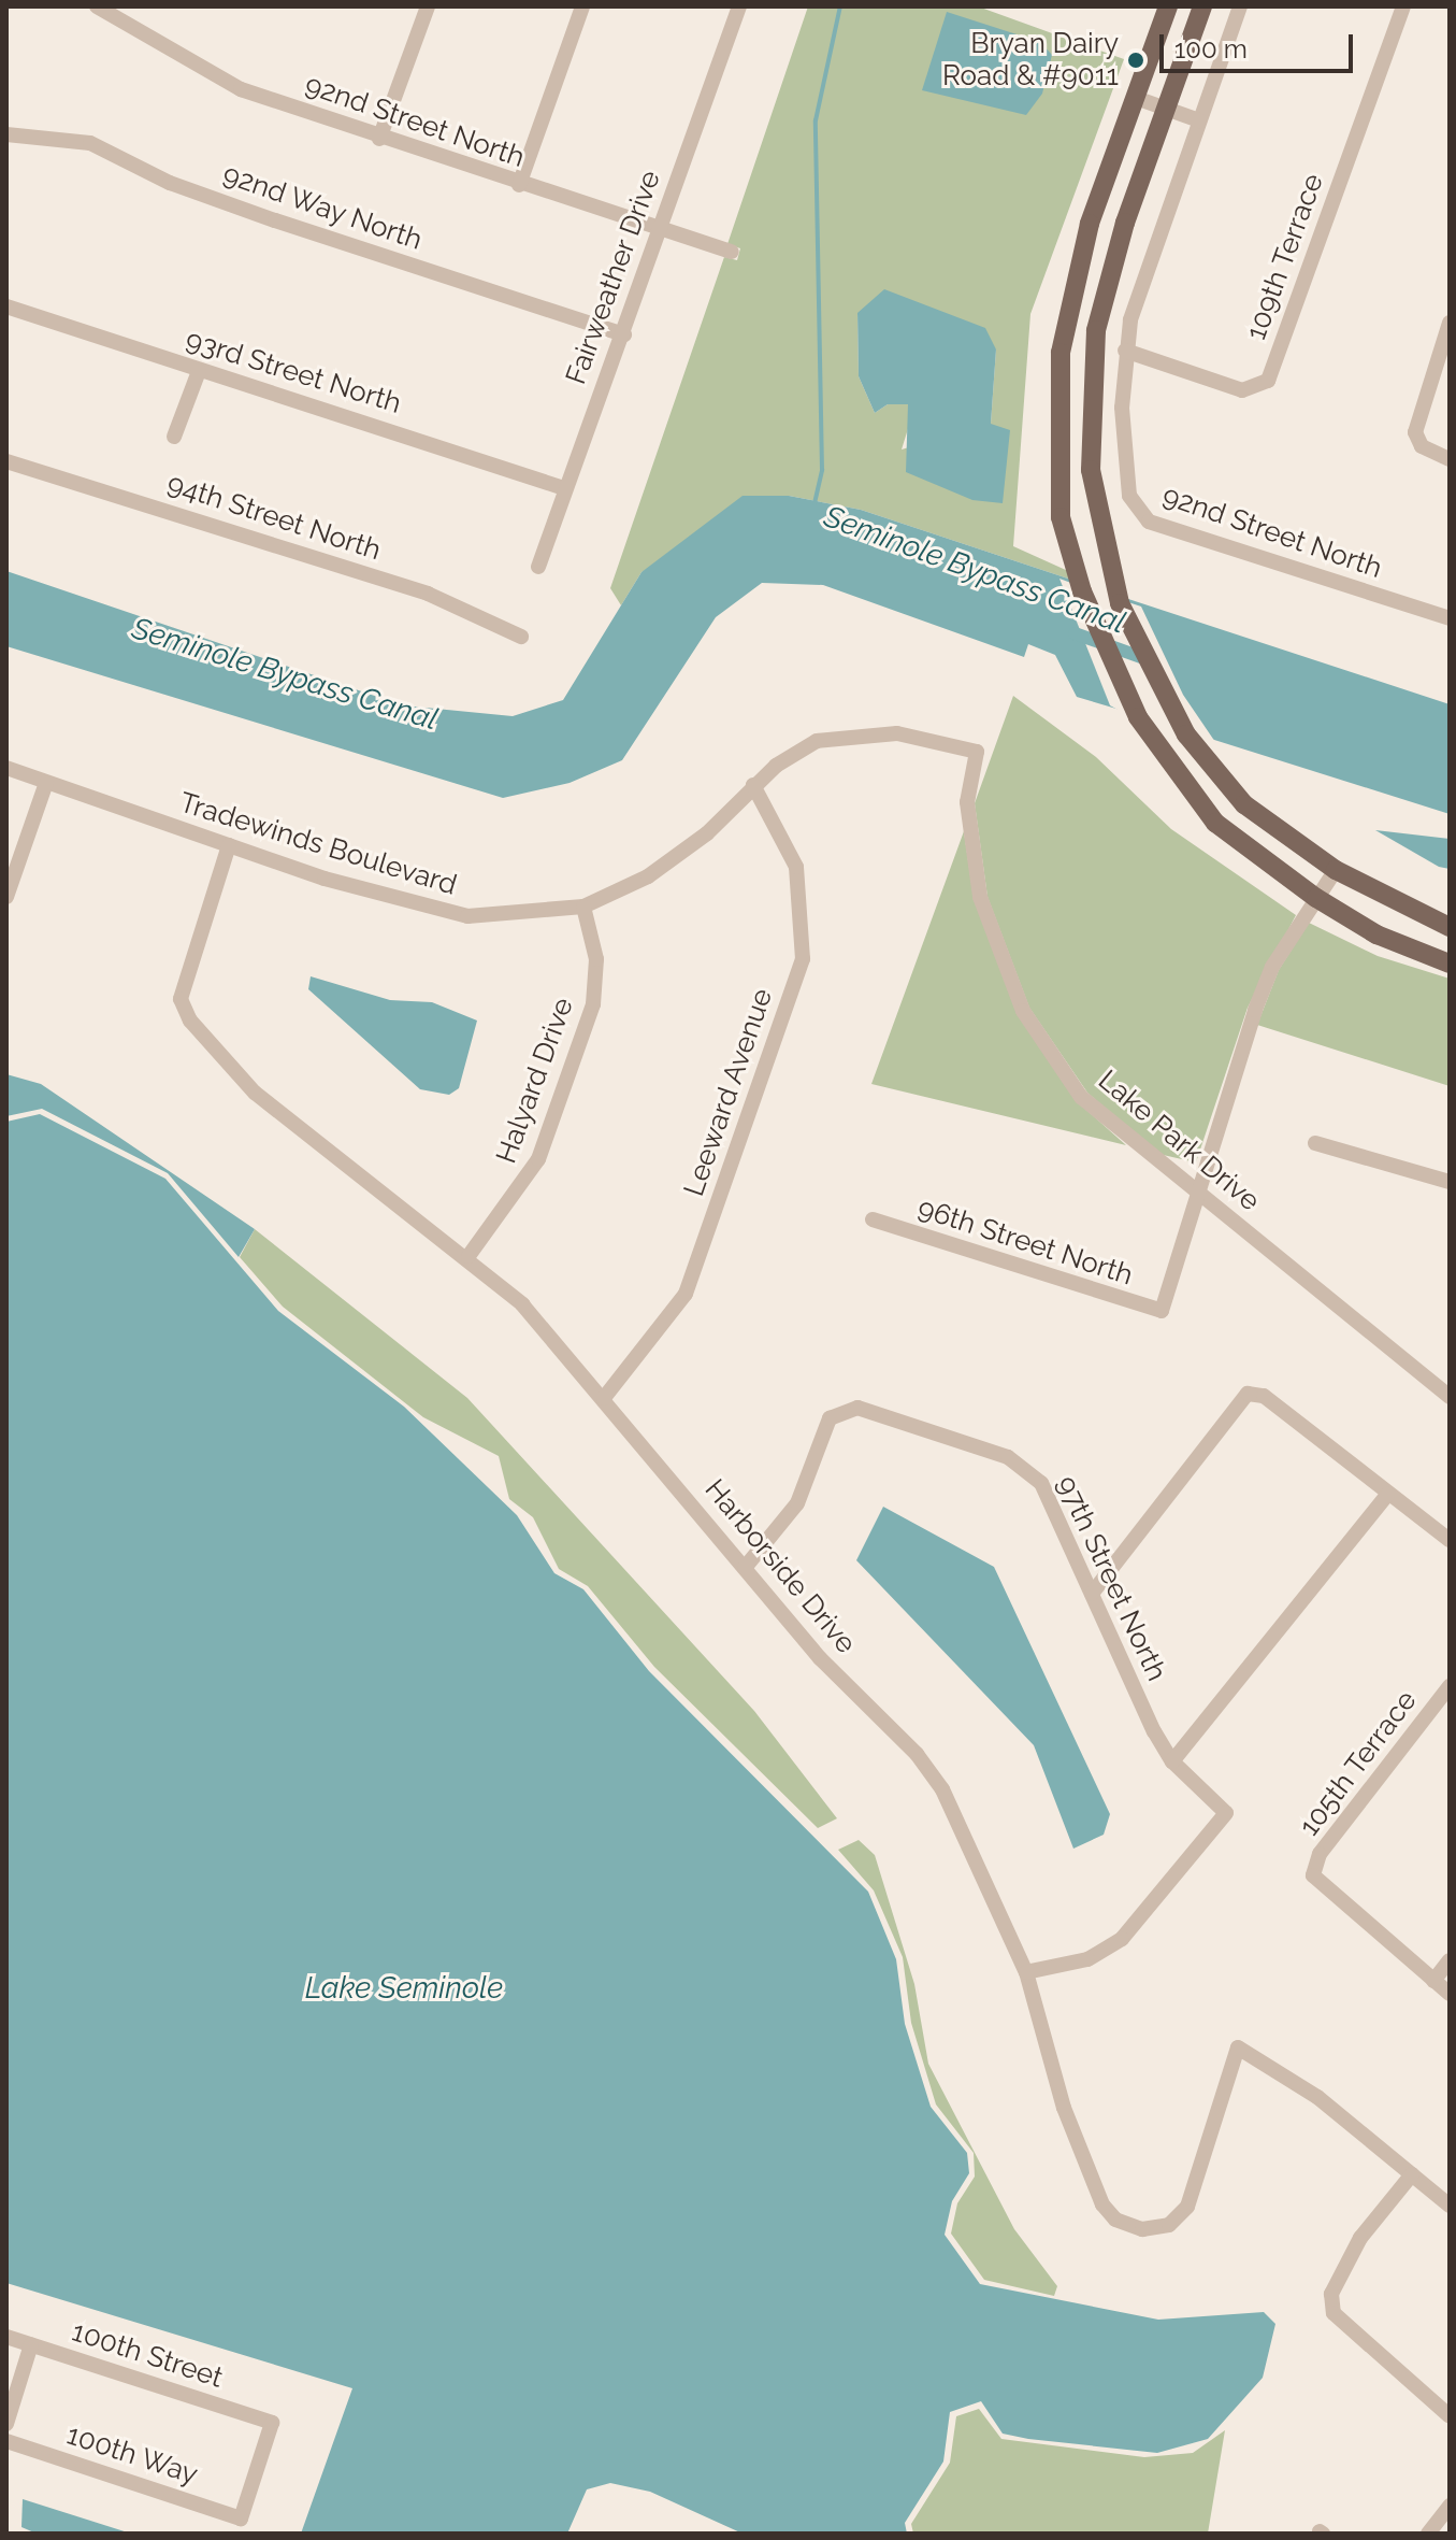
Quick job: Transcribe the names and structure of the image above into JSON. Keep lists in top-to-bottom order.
{
  "streets": {
    "street": [
      "92nd Street North",
      "92nd Way North",
      "109th Terrace",
      "Fairweather Drive",
      "93rd Street North",
      "94th Street North",
      "Tradewinds Boulevard",
      "Halyard Drive",
      "Leeward Avenue",
      "Lake Park Drive",
      "96th Street North",
      "Harborside Drive",
      "97th Street North",
      "105th Terrace",
      "100th Street",
      "100th Way"
    ]
  },
  "crossings": [
    ["92nd Street North", "109th Terrace"],
    ["92nd Street North", "Fairweather Drive"],
    ["92nd Way North", "Fairweather Drive"],
    ["Fairweather Drive", "93rd Street North"],
    ["Tradewinds Boulevard", "Halyard Drive"],
    ["Tradewinds Boulevard", "Leeward Avenue"],
    ["Tradewinds Boulevard", "Lake Park Drive"],
    ["Tradewinds Boulevard", "Harborside Drive"],
    ["Halyard Drive", "Harborside Drive"],
    ["Leeward Avenue", "Harborside Drive"],
    ["Lake Park Drive", "96th Street North"],
    ["Harborside Drive", "97th Street North"],
    ["100th Street", "100th Way"]
  ],
  "water": ["Seminole Bypass Canal", "Lake Seminole"],
  "places": ["Bryan Dairy Road & #9011"],
  "scale_bar": "100 m"
}
